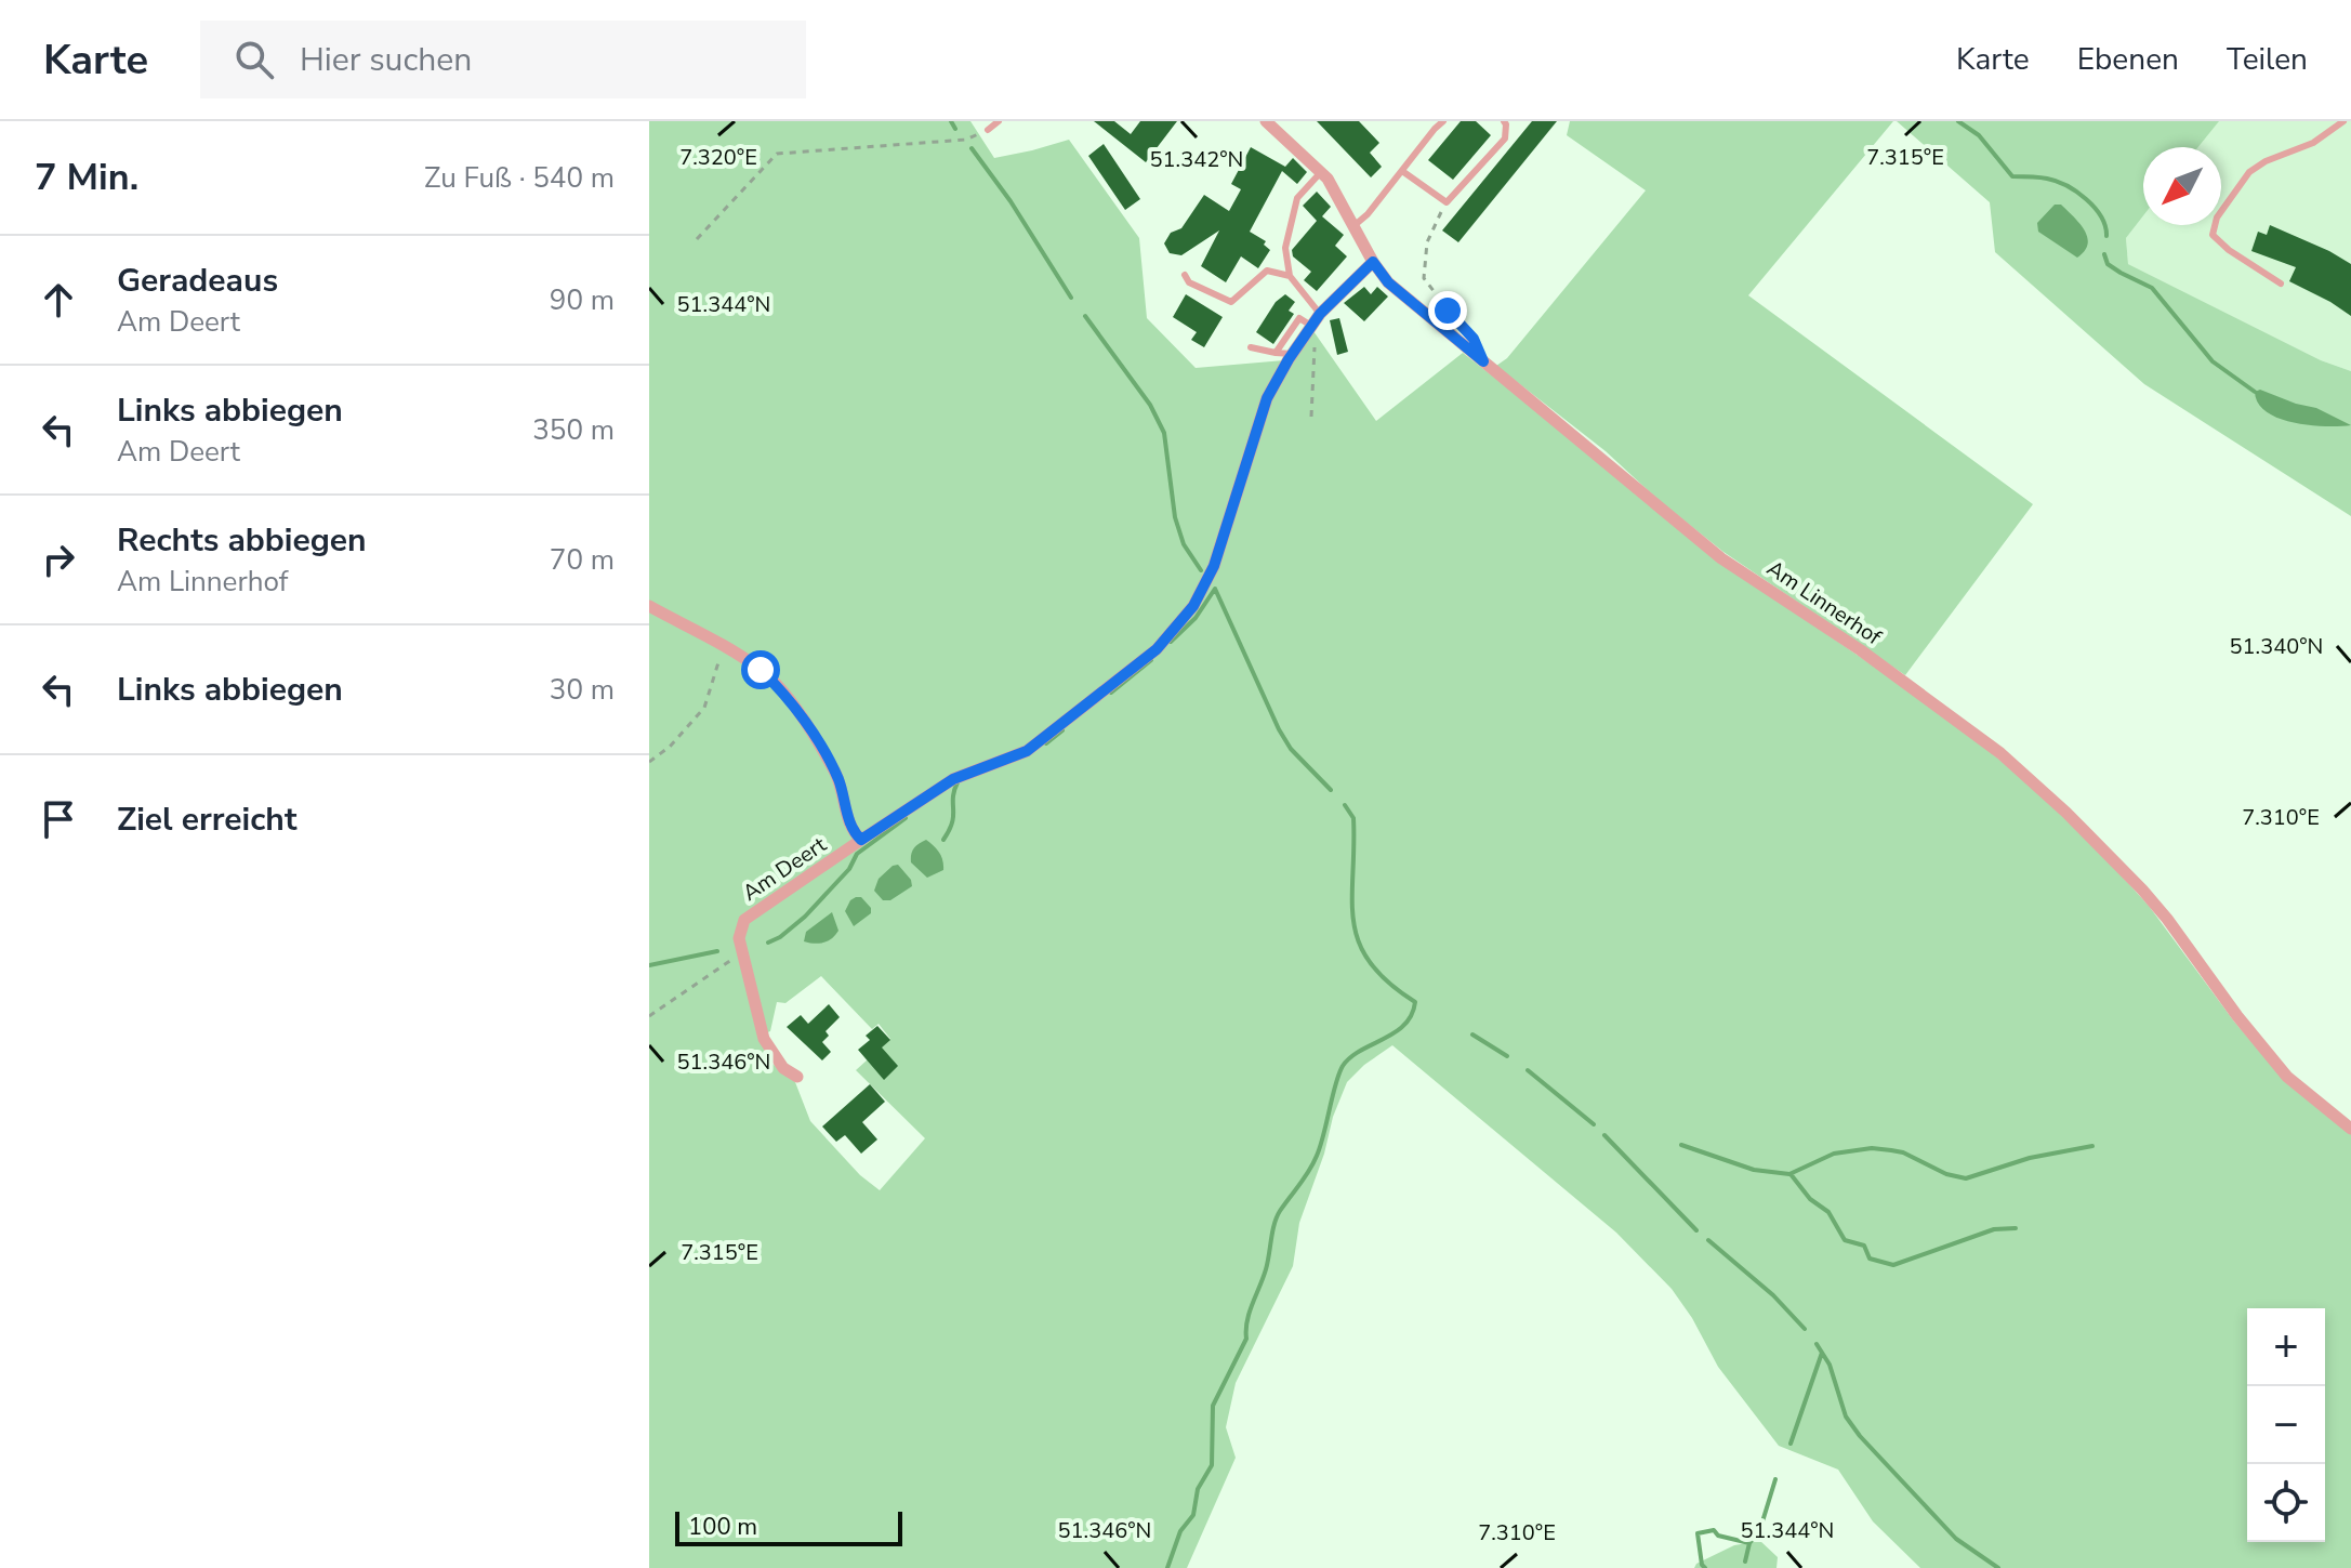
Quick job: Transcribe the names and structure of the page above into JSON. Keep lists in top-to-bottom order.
{
  "streets": {
    "street": ["Am Linnerhof", "Am Deert"]
  },
  "crossings": [
    ["Am Linnerhof", "Am Deert"]
  ],
  "scale_bar": "100 m",
  "north": "bottom left",
  "page": {
    "header": "Karte",
    "search": "Hier suchen",
    "nav": ["Karte", "Ebenen", "Teilen"],
    "heading": ["7 Min.", "Zu Fuß · 540 m"],
    "list": [
      ["Geradeaus", "Am Deert", "90 m"],
      ["Links abbiegen", "Am Deert", "350 m"],
      ["Rechts abbiegen", "Am Linnerhof", "70 m"],
      ["Links abbiegen", "30 m"],
      "Ziel erreicht"
    ],
    "map_buttons": ["+", "−"],
    "scale": "100 m"
  },
  "coordinates": [
    "7.320°E",
    "7.315°E",
    "51.342°N",
    "51.344°N",
    "51.340°N",
    "7.310°E",
    "51.346°N"
  ]
}
